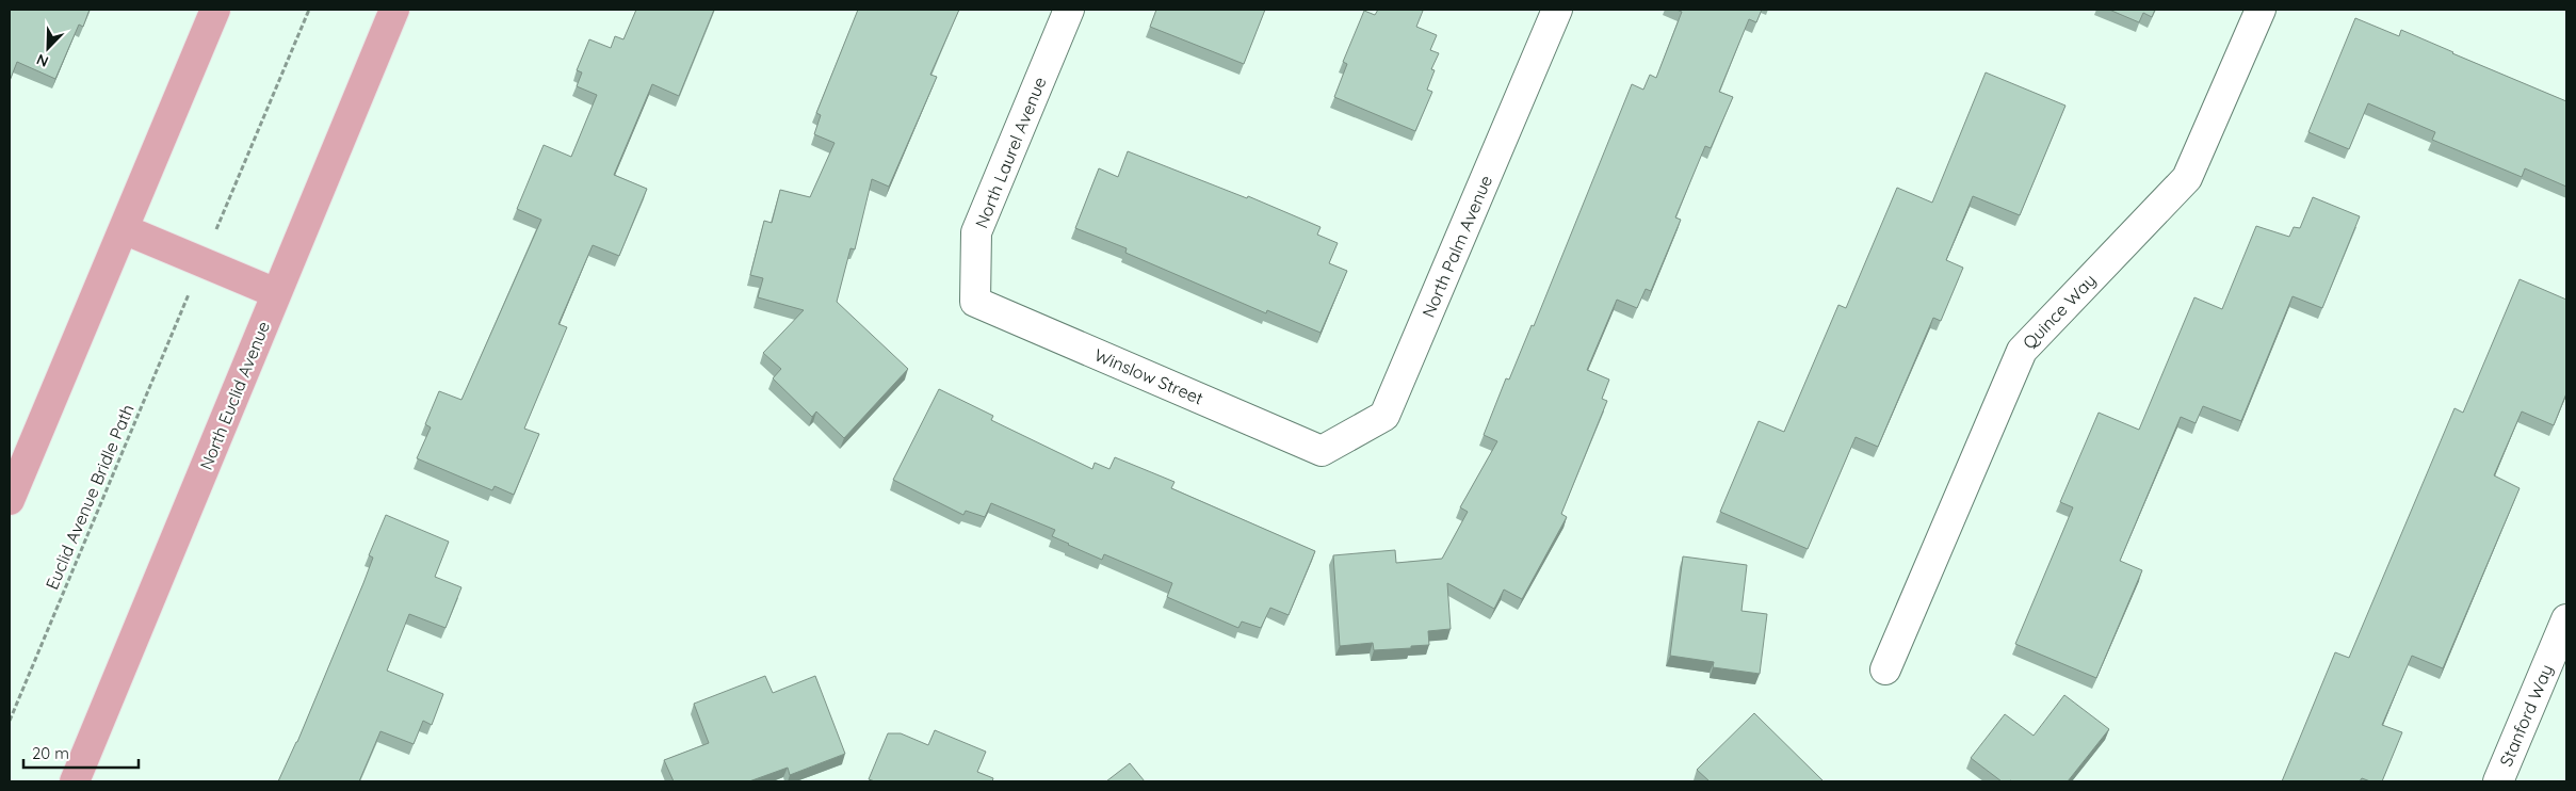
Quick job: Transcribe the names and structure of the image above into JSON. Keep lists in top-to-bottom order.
{
  "streets": {
    "main road": ["North Euclid Avenue"],
    "street": [
      "North Laurel Avenue",
      "North Palm Avenue",
      "Quince Way",
      "Winslow Street",
      "Stanford Way"
    ],
    "path": ["Euclid Avenue Bridle Path"]
  },
  "crossings": [
    ["North Laurel Avenue", "Winslow Street"],
    ["North Palm Avenue", "Winslow Street"]
  ],
  "scale_bar": "20 m",
  "north": "bottom left"
}
